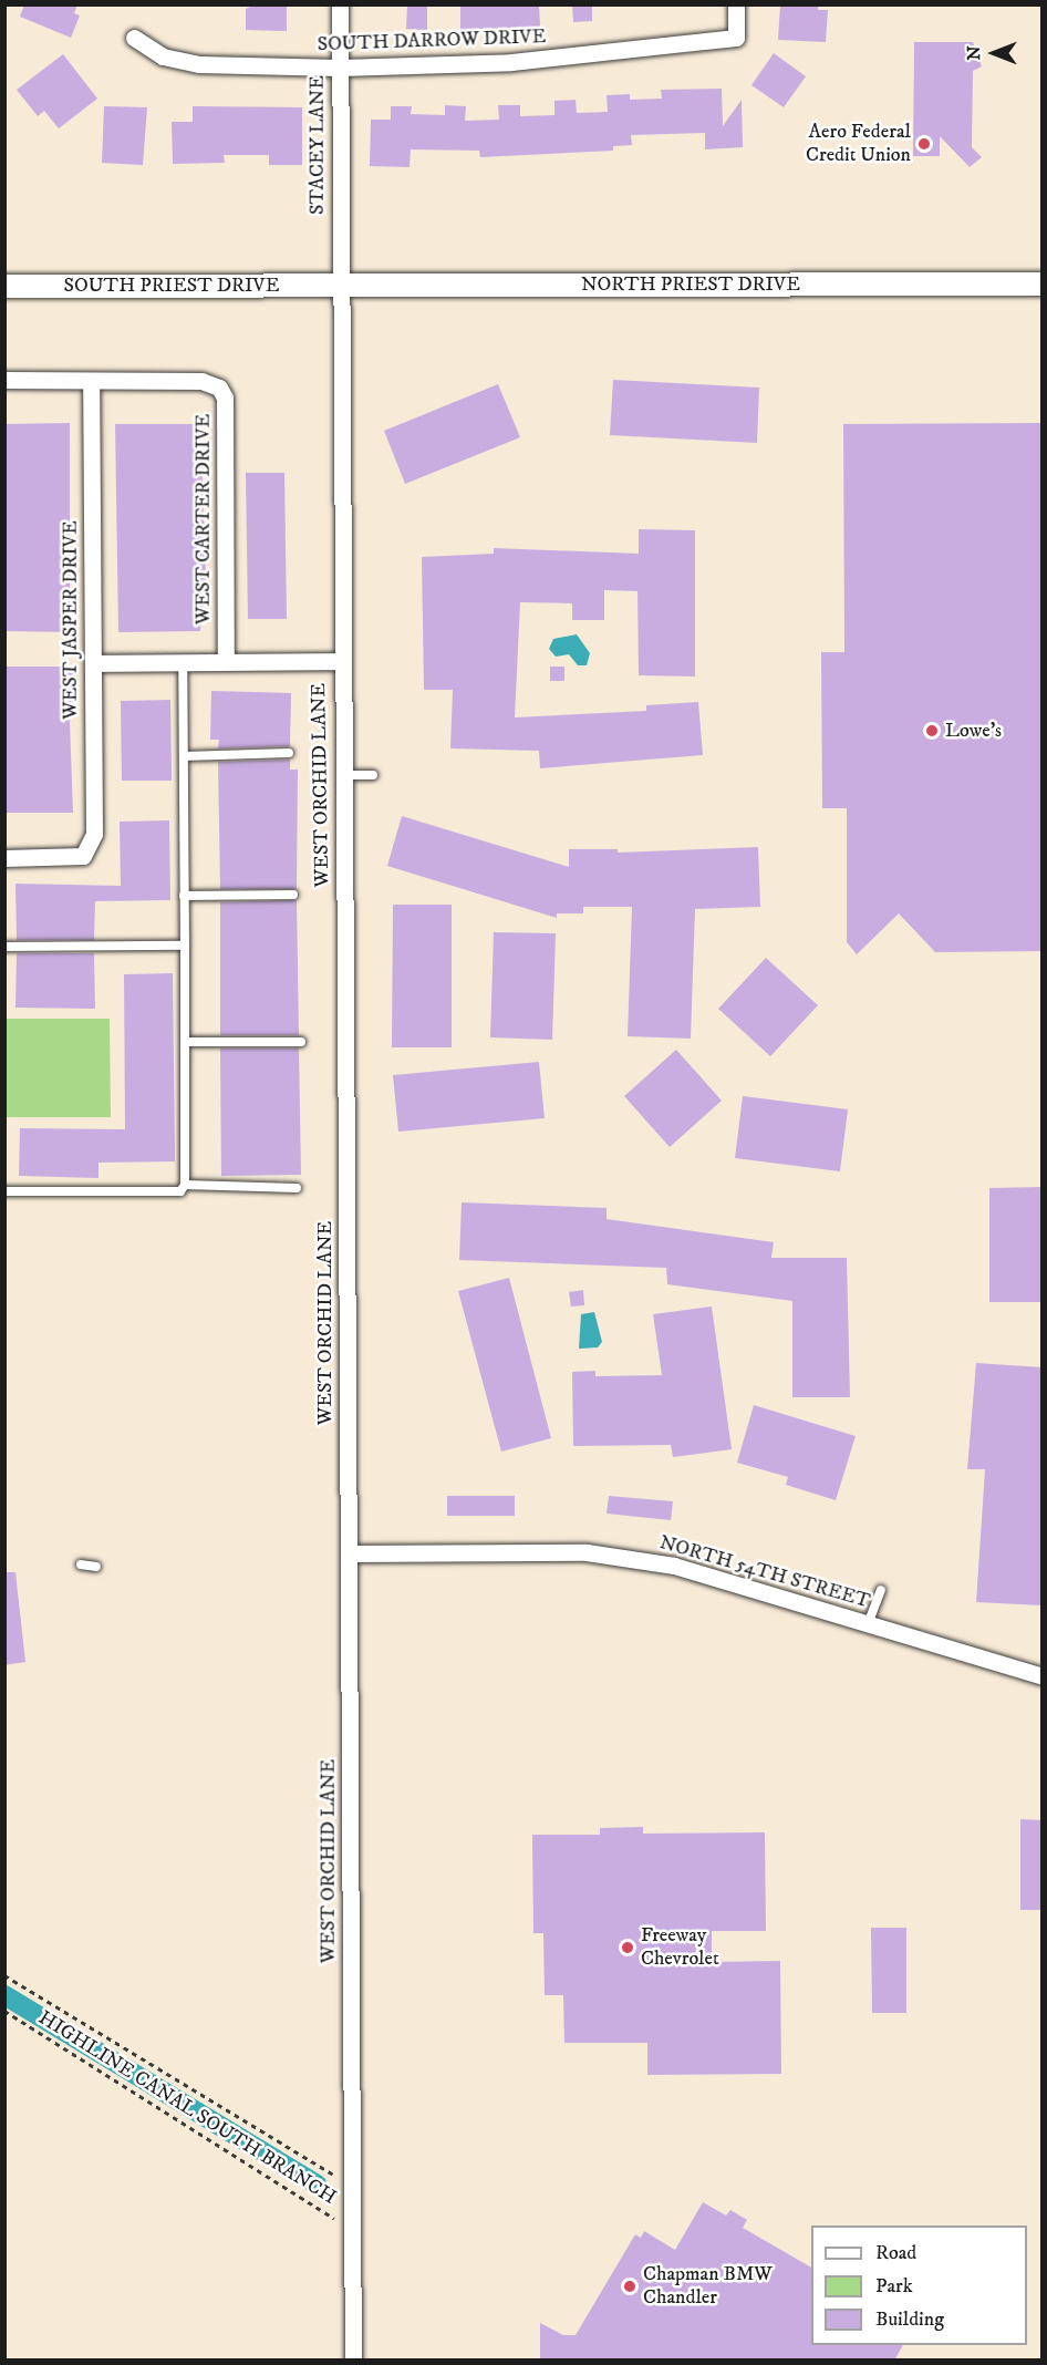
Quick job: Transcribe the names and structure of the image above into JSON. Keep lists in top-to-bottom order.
{
  "streets": {
    "main road": ["NORTH PRIEST DRIVE", "SOUTH PRIEST DRIVE"],
    "street": [
      "SOUTH DARROW DRIVE",
      "STACEY LANE",
      "WEST CARTER DRIVE",
      "WEST JASPER DRIVE",
      "WEST ORCHID LANE",
      "NORTH 54TH STREET"
    ],
    "path": ["HIGHLINE CANAL SOUTH BRANCH"]
  },
  "crossings": [
    ["SOUTH DARROW DRIVE", "STACEY LANE"],
    ["STACEY LANE", "NORTH PRIEST DRIVE"],
    ["STACEY LANE", "SOUTH PRIEST DRIVE"],
    ["STACEY LANE", "WEST ORCHID LANE"],
    ["NORTH PRIEST DRIVE", "SOUTH PRIEST DRIVE"],
    ["NORTH PRIEST DRIVE", "WEST ORCHID LANE"],
    ["SOUTH PRIEST DRIVE", "WEST ORCHID LANE"],
    ["WEST CARTER DRIVE", "WEST JASPER DRIVE"],
    ["WEST ORCHID LANE", "NORTH 54TH STREET"],
    ["WEST ORCHID LANE", "HIGHLINE CANAL SOUTH BRANCH"]
  ],
  "places": [
    "Aero Federal Credit Union",
    "Lowe's",
    "Freeway Chevrolet",
    "Chapman BMW Chandler"
  ],
  "legend": ["Road", "Park", "Building"],
  "north": "left"
}
